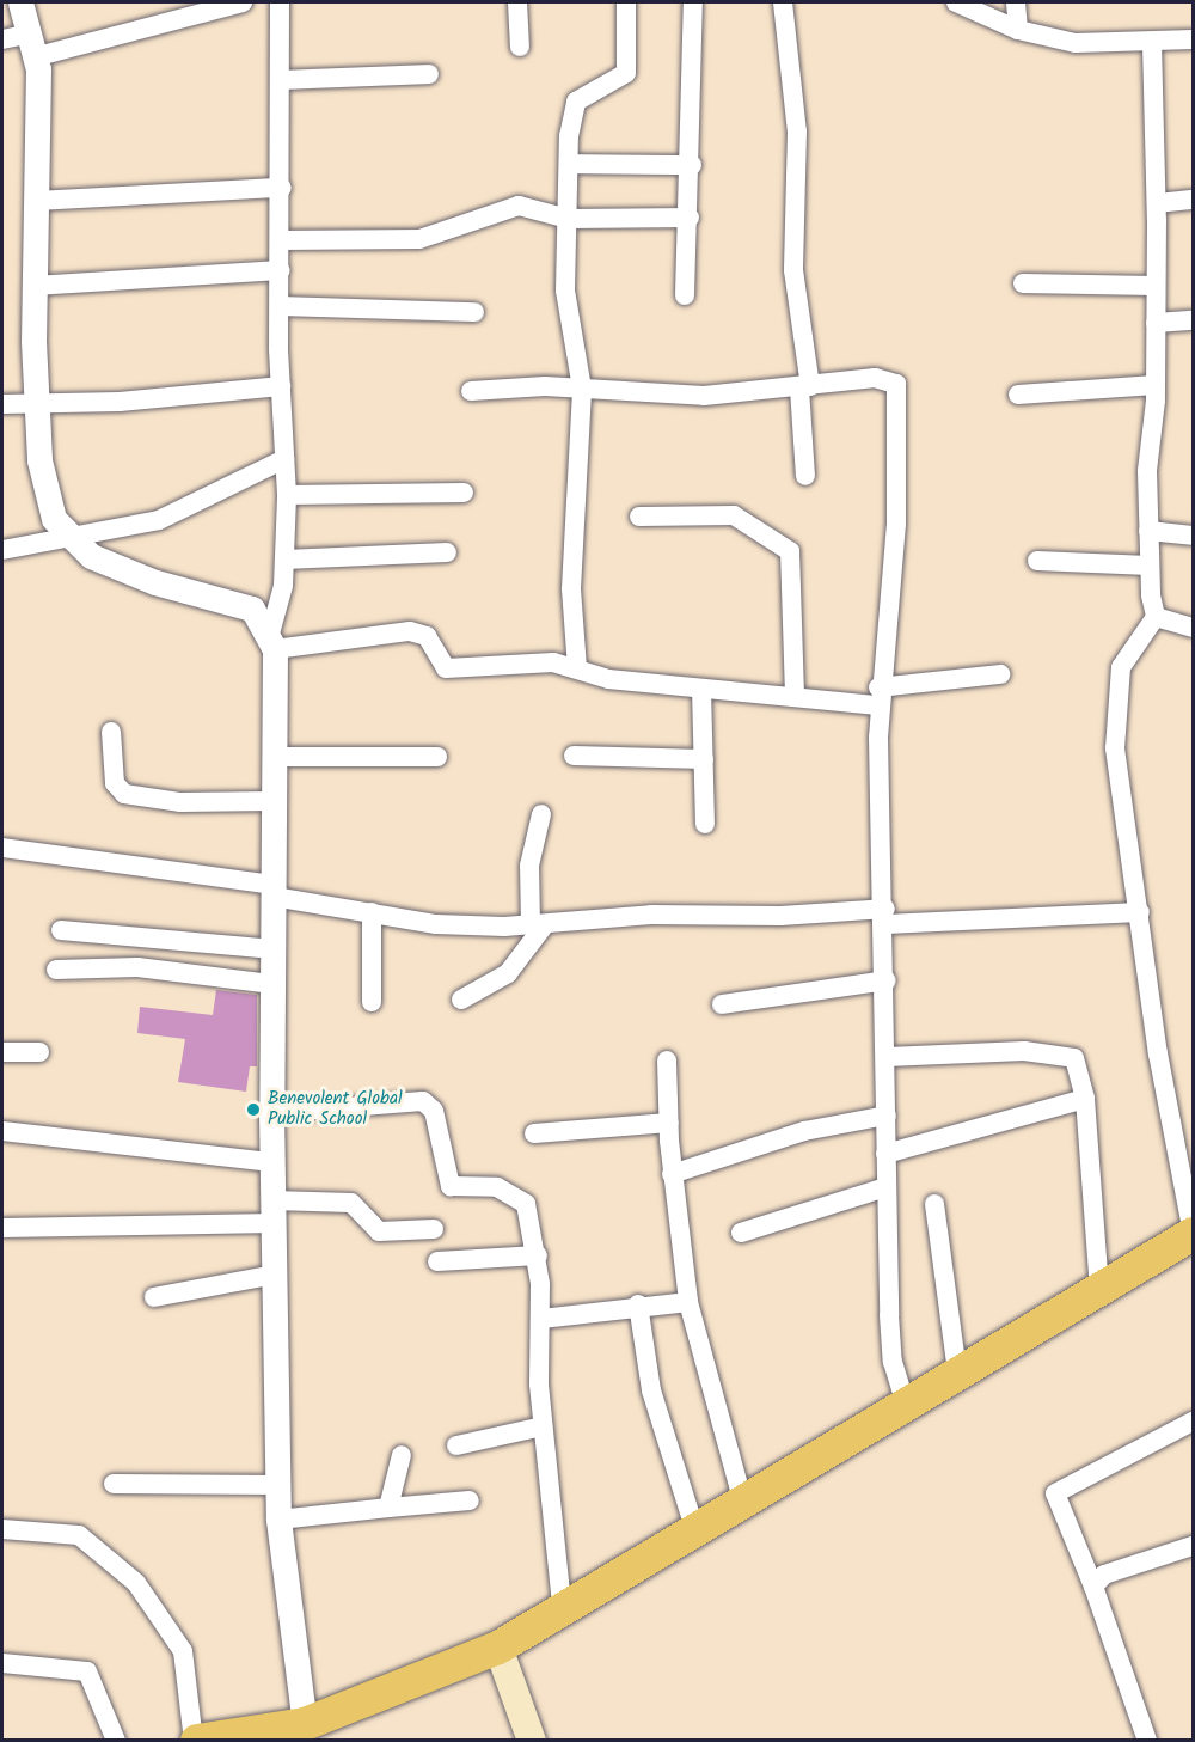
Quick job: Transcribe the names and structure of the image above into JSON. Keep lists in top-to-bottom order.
{
  "places": ["Benevolent Global Public School"]
}
